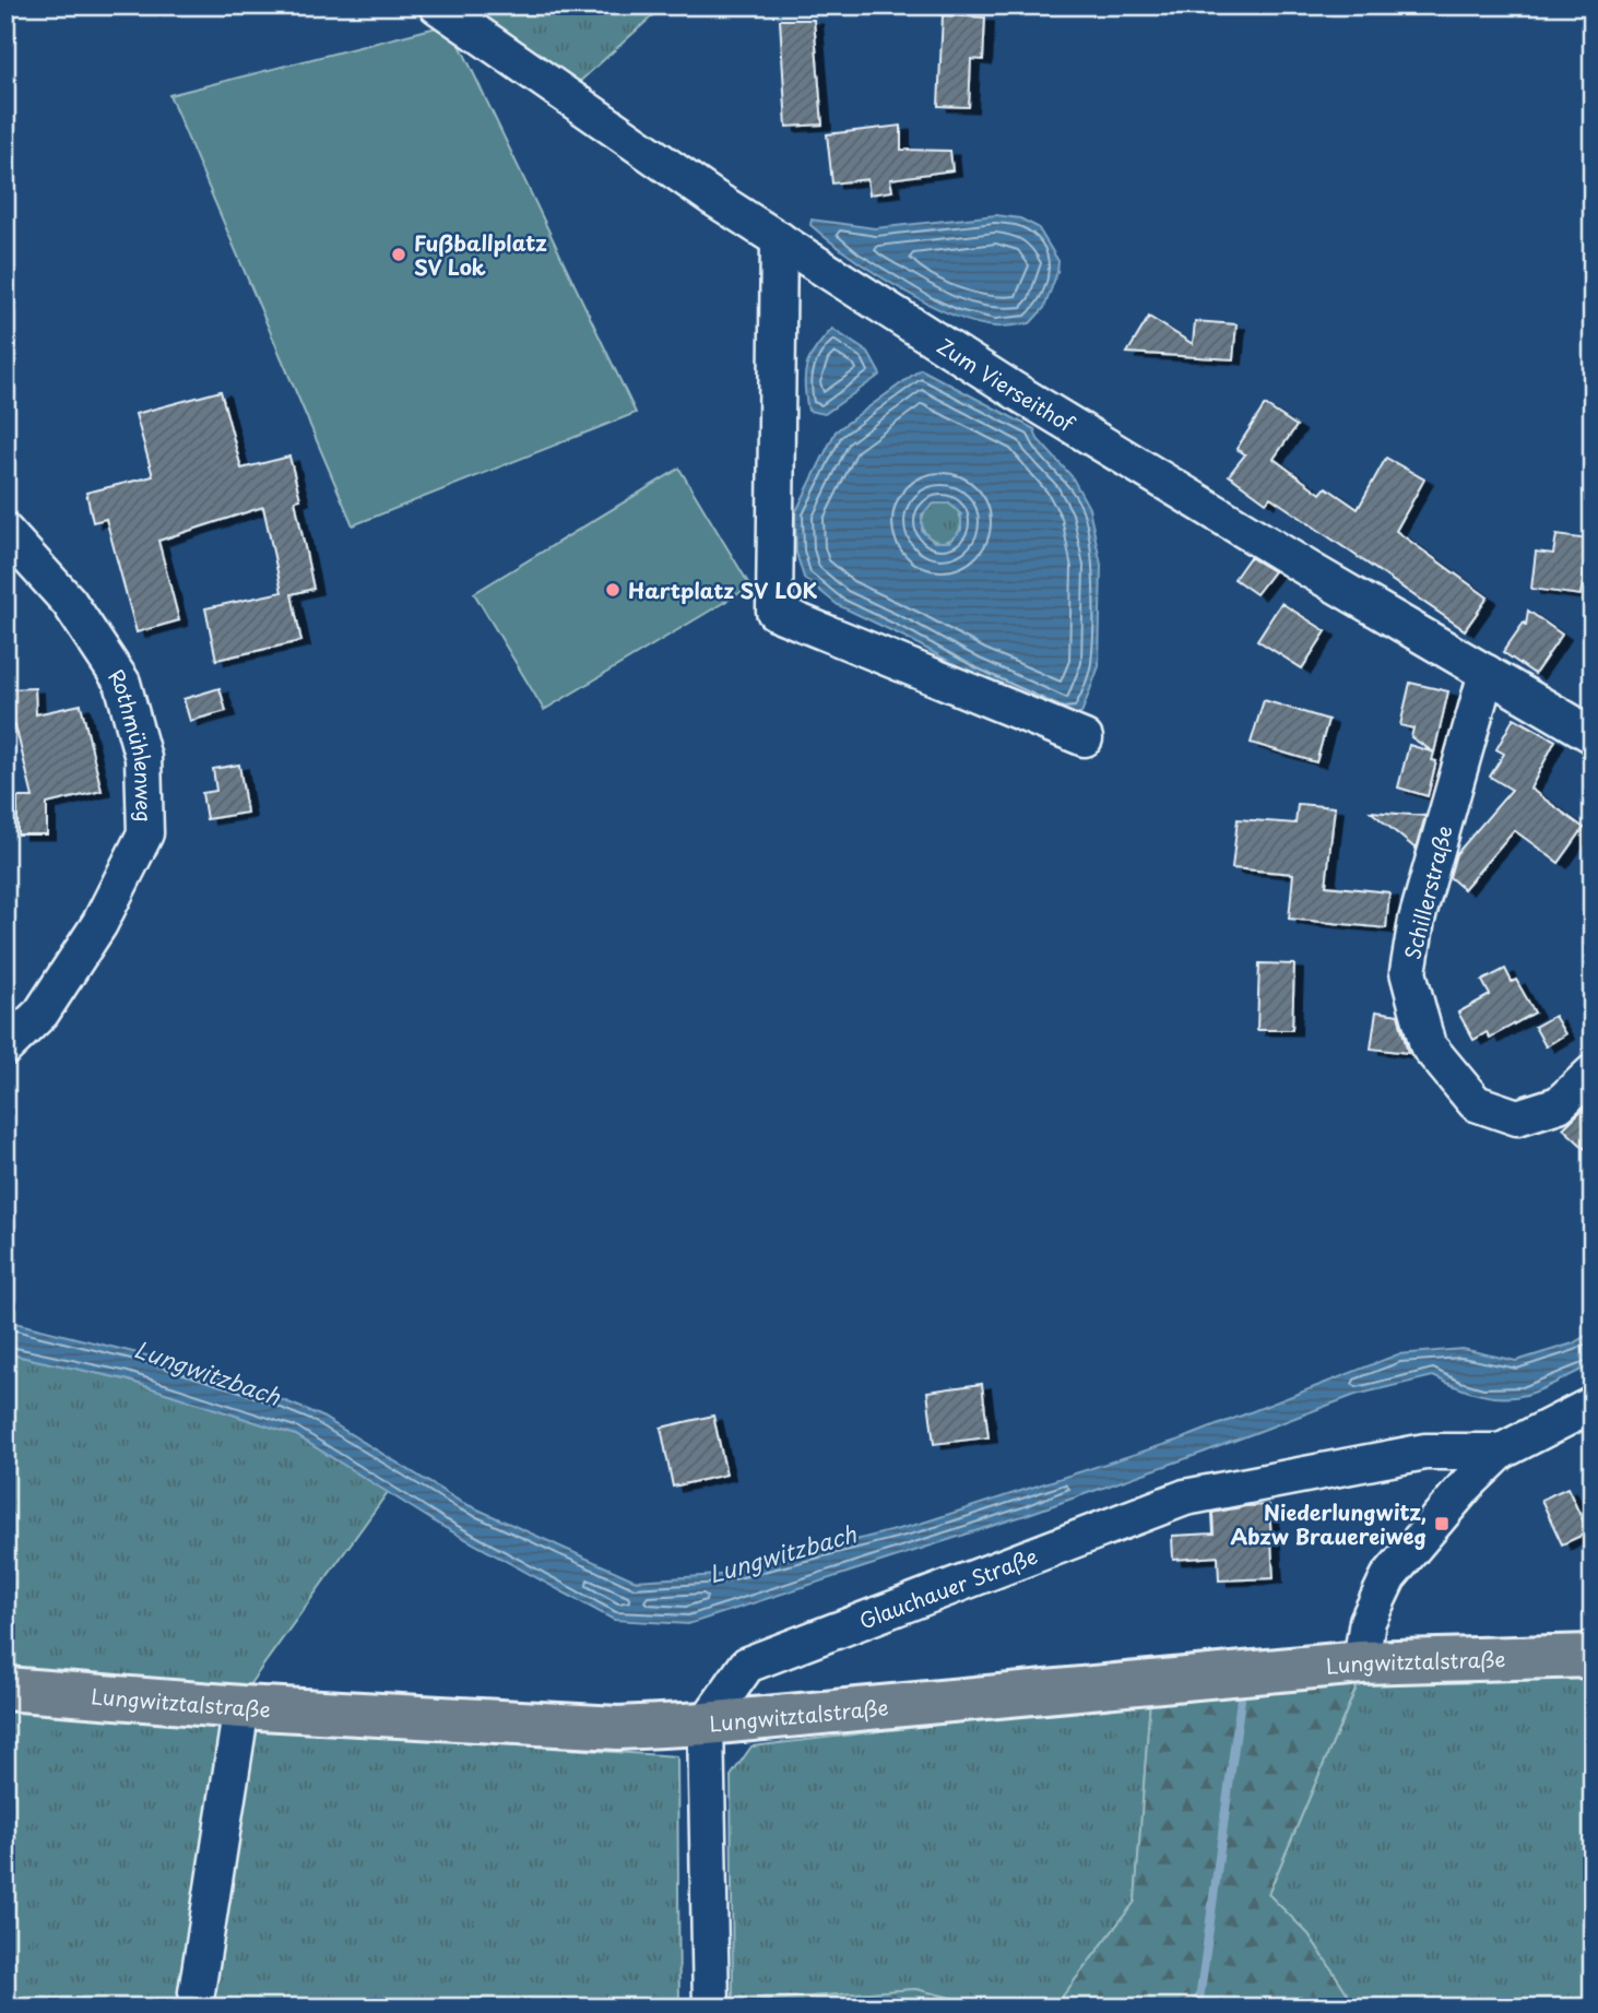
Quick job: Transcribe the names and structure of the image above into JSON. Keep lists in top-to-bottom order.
{
  "streets": {
    "main road": ["Lungwitztalstraße"],
    "street": [
      "Zum Vierseithof",
      "Rothmühlenweg",
      "Schillerstraße",
      "Glauchauer Straße"
    ]
  },
  "crossings": [
    ["Zum Vierseithof", "Schillerstraße"],
    ["Glauchauer Straße", "Lungwitztalstraße"]
  ],
  "water": ["Lungwitzbach"],
  "places": {
    "other": ["Fußballplatz SV Lok", "Hartplatz SV LOK"],
    "transit": ["Niederlungwitz, Abzw Brauereiweg"]
  }
}
